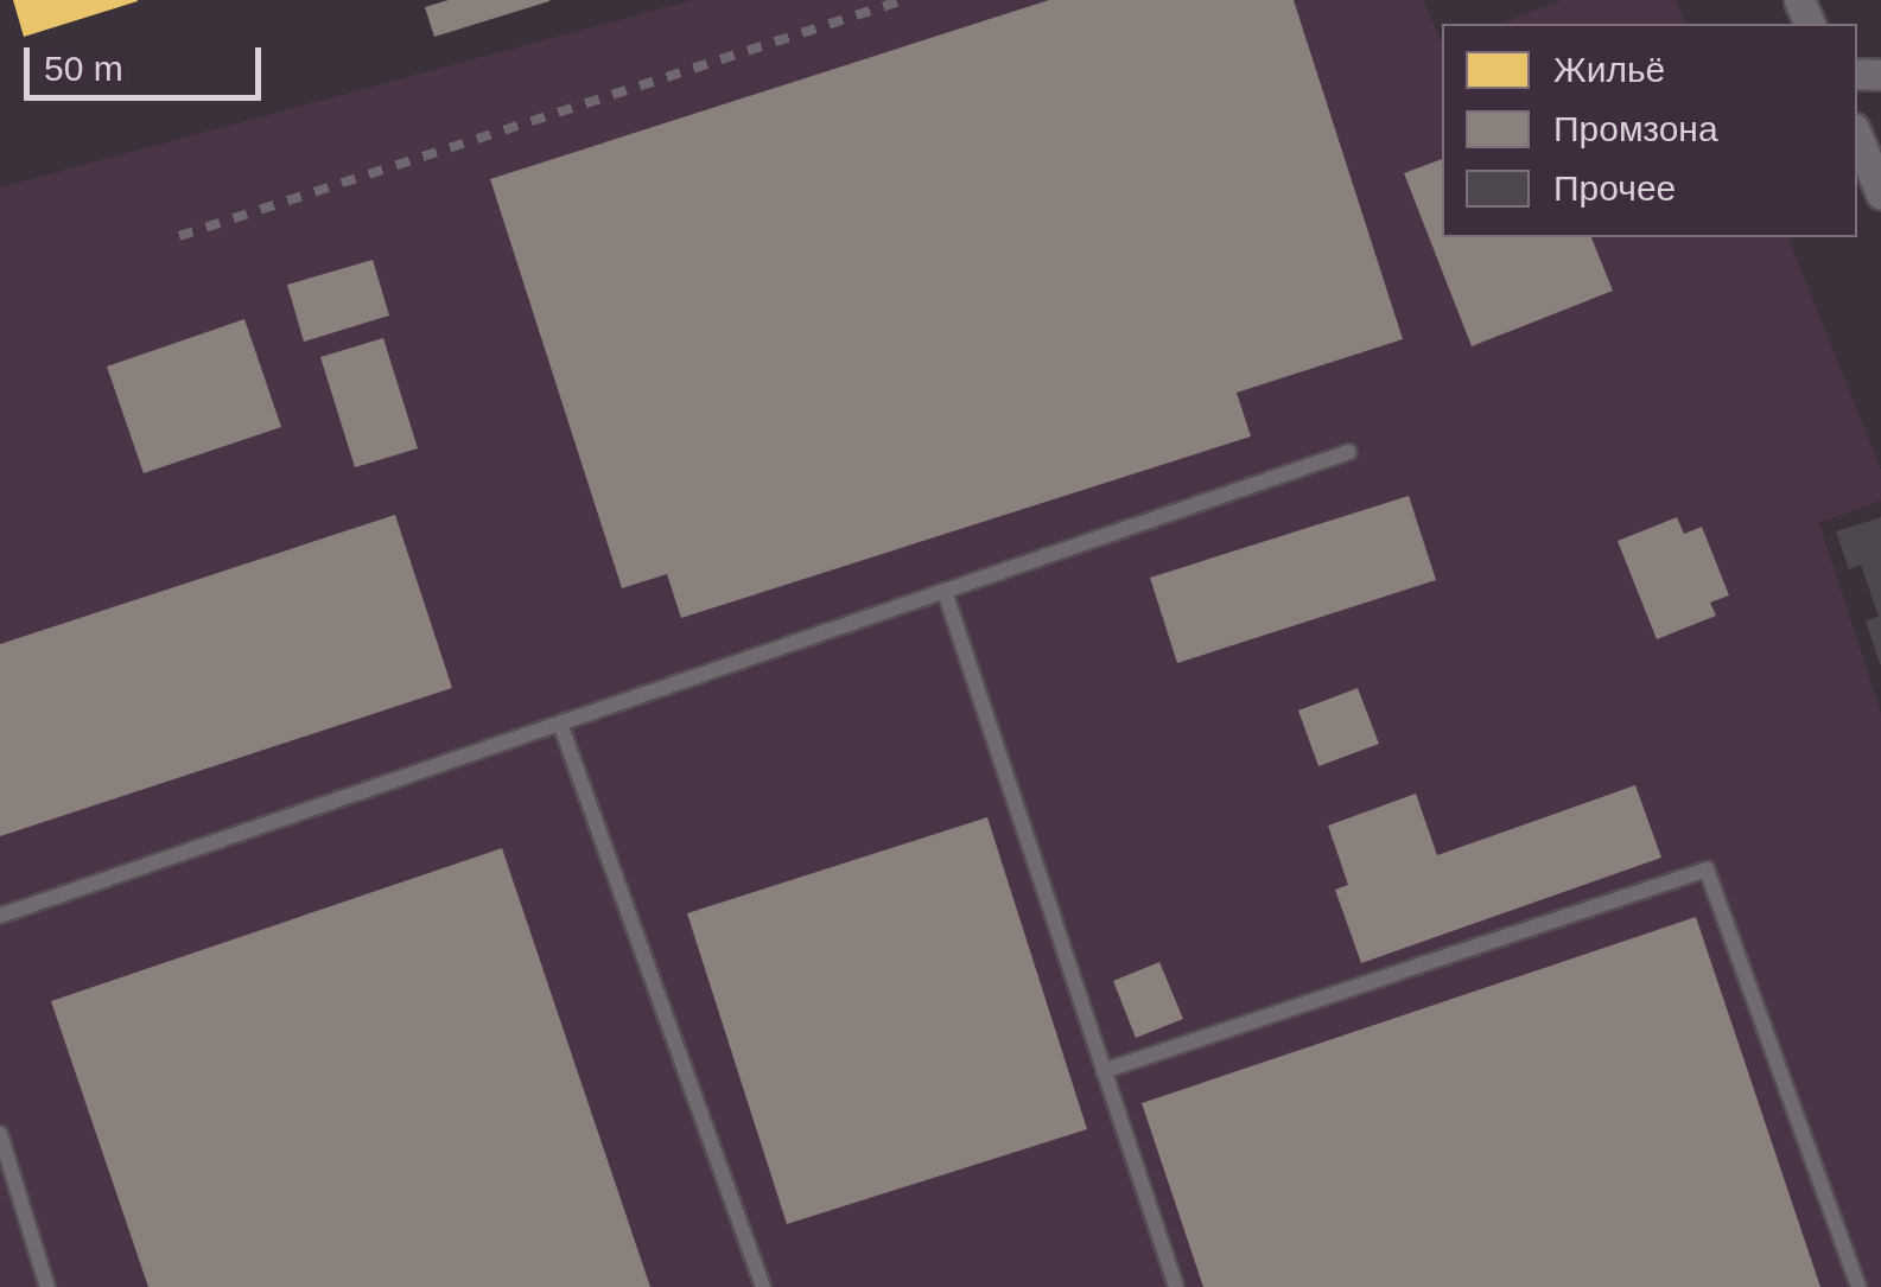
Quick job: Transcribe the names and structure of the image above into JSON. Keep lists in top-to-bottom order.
{
  "legend": ["Жильё", "Промзона", "Прочее"],
  "scale_bar": "50 m"
}
